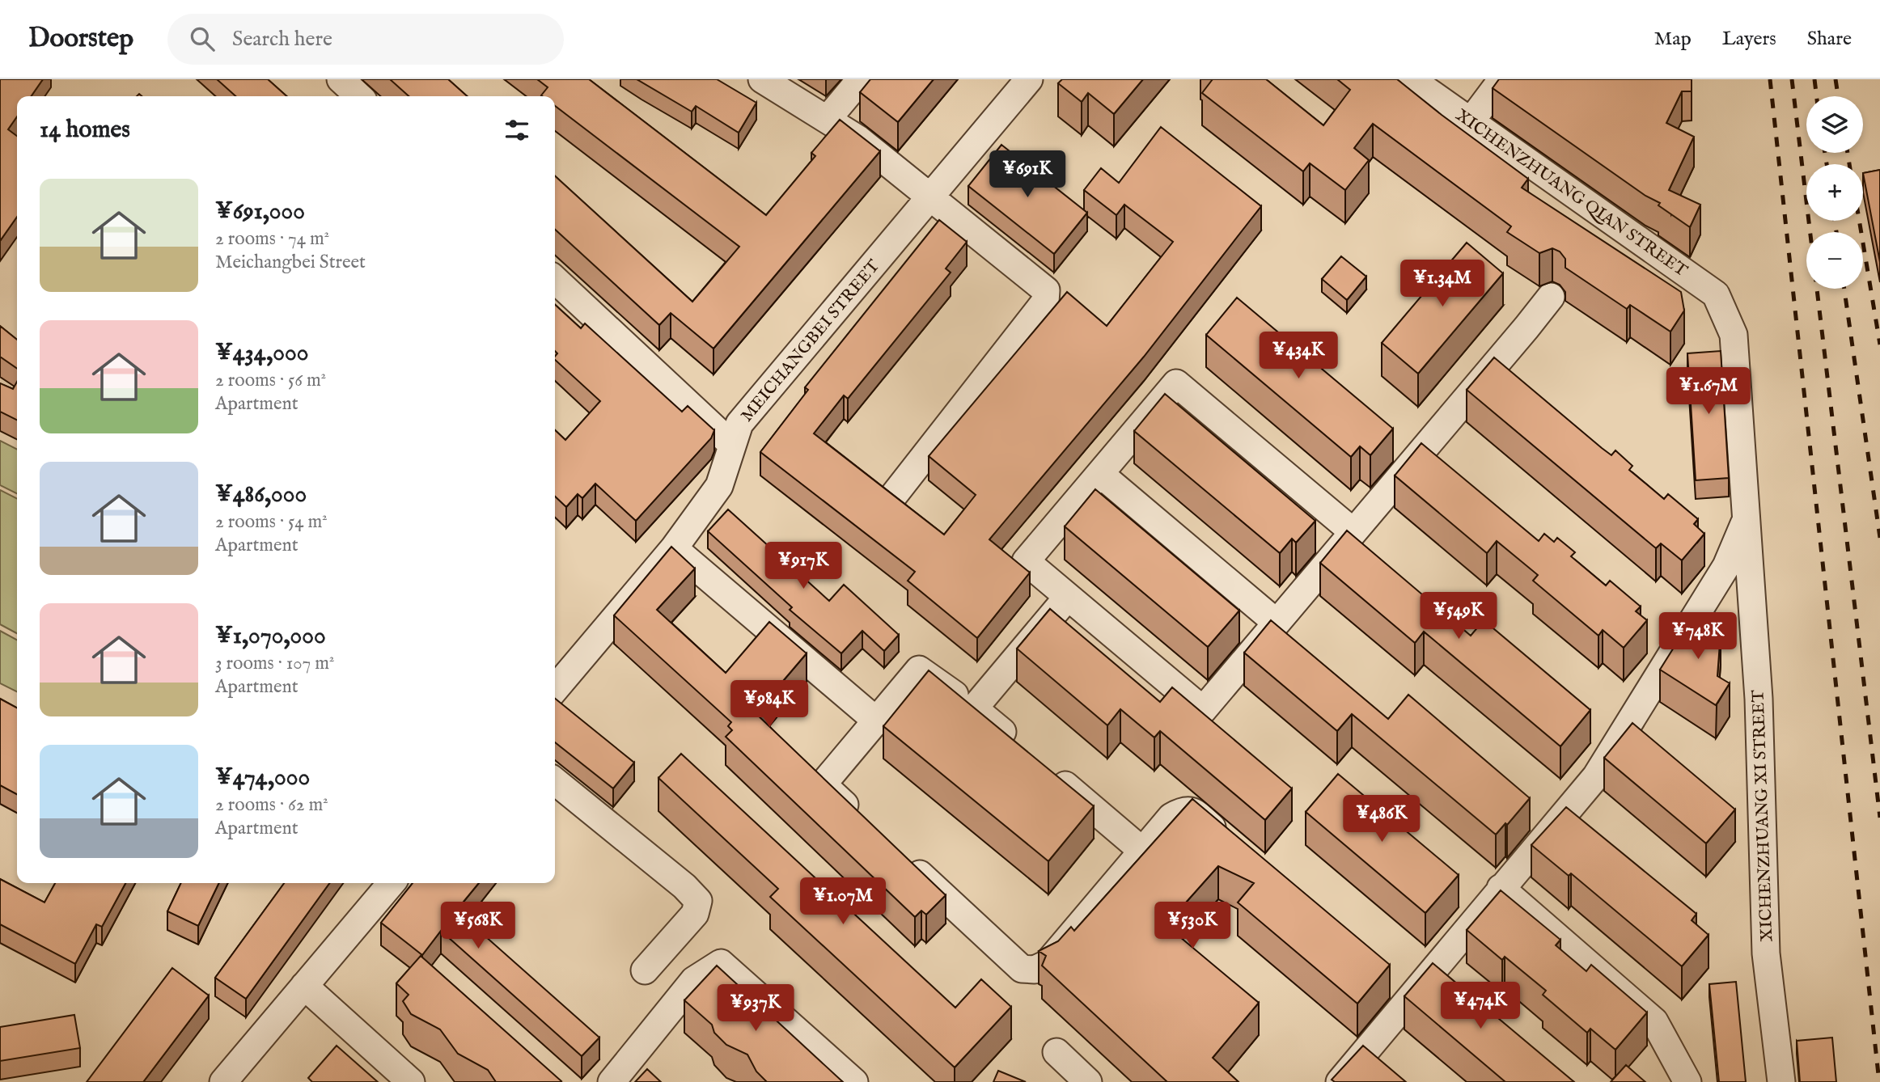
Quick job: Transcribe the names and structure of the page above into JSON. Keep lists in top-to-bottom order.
{
  "streets": {
    "street": ["XICHENZHUANG QIAN STREET", "MEICHANGBEI STREET", "XICHENZHUANG XI STREET"]
  },
  "crossings": [
    ["XICHENZHUANG QIAN STREET", "XICHENZHUANG XI STREET"]
  ],
  "page": {
    "header": "Doorstep",
    "search": "Search here",
    "nav": ["Map", "Layers", "Share"],
    "map_buttons": ["+", "−"],
    "heading": "14 homes",
    "price": [
      "¥691K",
      "¥1.34M",
      "¥434K",
      "¥1.67M",
      "¥917K",
      "¥549K",
      "¥748K",
      "¥984K",
      "¥486K",
      "¥1.07M",
      "¥568K",
      "¥530K",
      "¥474K",
      "¥937K"
    ],
    "list": [
      {
        "name": "¥691,000",
        "note": "2 rooms · 74 m² · Meichangbei Street"
      },
      {
        "name": "¥434,000",
        "note": "2 rooms · 56 m² · Apartment"
      },
      {
        "name": "¥486,000",
        "note": "2 rooms · 54 m² · Apartment"
      },
      {
        "name": "¥1,070,000",
        "note": "3 rooms · 107 m² · Apartment"
      },
      {
        "name": "¥474,000",
        "note": "2 rooms · 62 m² · Apartment"
      }
    ]
  }
}
